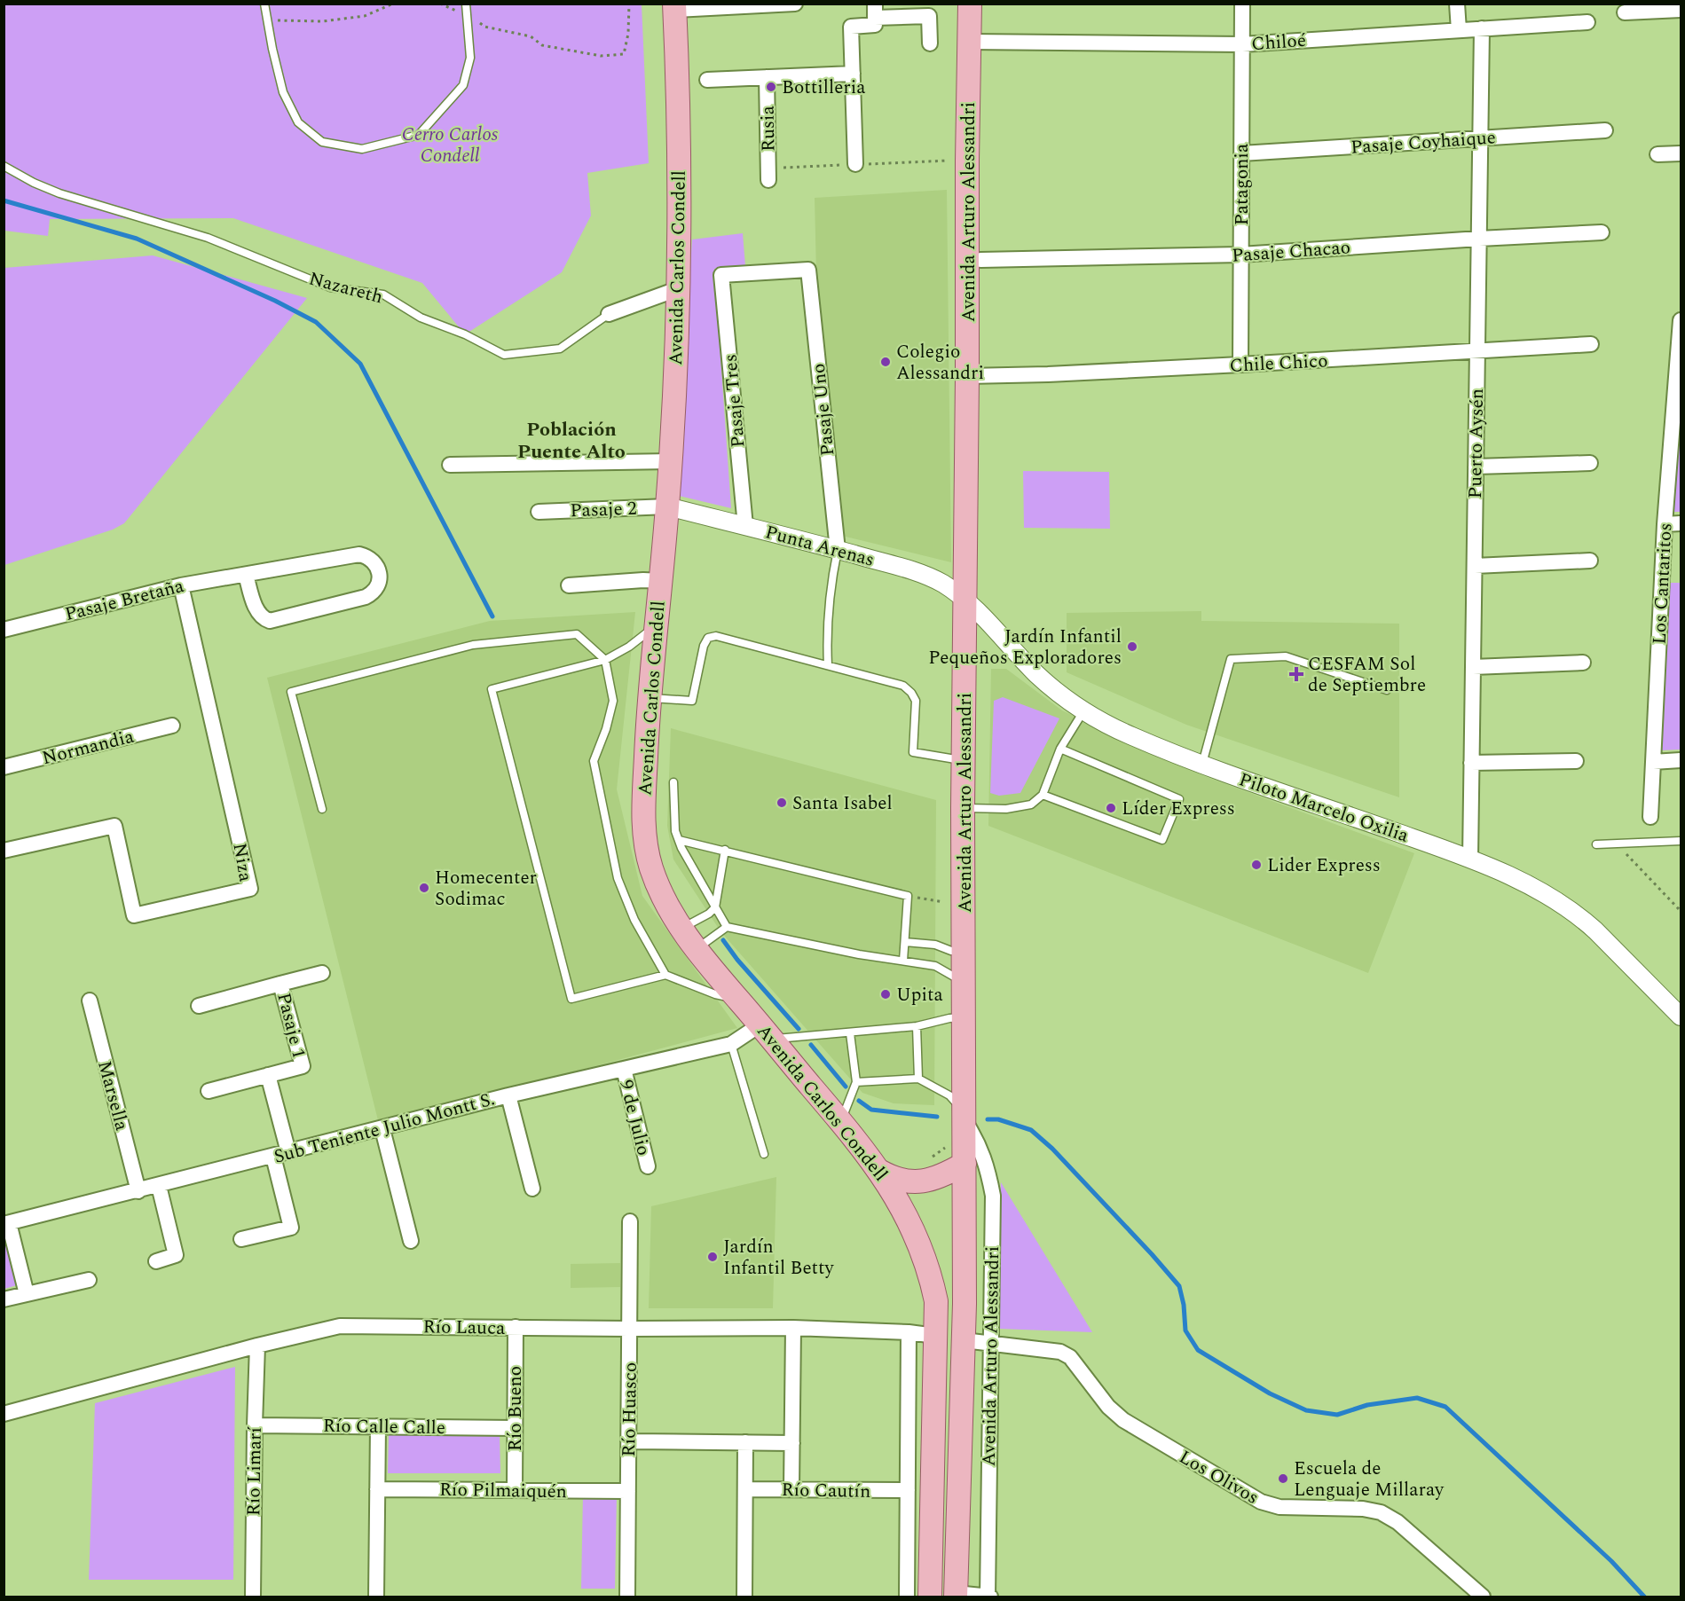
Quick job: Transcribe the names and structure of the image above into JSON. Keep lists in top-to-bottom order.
{
  "streets": {
    "main road": ["Avenida Arturo Alessandri", "Avenida Carlos Condell"],
    "street": [
      "Chiloé",
      "Rusia",
      "Pasaje Coyhaique",
      "Patagonia",
      "Pasaje Chacao",
      "Nazareth",
      "Chile Chico",
      "Pasaje Tres",
      "Pasaje Uno",
      "Puerto Aysén",
      "Pasaje 2",
      "Punta Arenas",
      "Los Cantaritos",
      "Pasaje Bretaña",
      "Normandia",
      "Piloto Marcelo Oxilia",
      "Niza",
      "Pasaje 1",
      "Marsella",
      "9 de Julio",
      "Sub Teniente Julio Montt S.",
      "Río Lauca",
      "Río Bueno",
      "Río Huasco",
      "Río Calle Calle",
      "Río Limarí",
      "Los Olivos",
      "Río Pilmaiquén",
      "Río Cautín"
    ]
  },
  "crossings": [
    ["Chiloé", "Patagonia"],
    ["Chiloé", "Avenida Arturo Alessandri"],
    ["Chiloé", "Puerto Aysén"],
    ["Pasaje Coyhaique", "Patagonia"],
    ["Pasaje Coyhaique", "Puerto Aysén"],
    ["Patagonia", "Pasaje Chacao"],
    ["Patagonia", "Chile Chico"],
    ["Avenida Arturo Alessandri", "Avenida Carlos Condell"],
    ["Avenida Arturo Alessandri", "Chile Chico"],
    ["Avenida Arturo Alessandri", "Punta Arenas"],
    ["Avenida Arturo Alessandri", "Piloto Marcelo Oxilia"],
    ["Avenida Arturo Alessandri", "Los Olivos"],
    ["Pasaje Chacao", "Puerto Aysén"],
    ["Avenida Carlos Condell", "Nazareth"],
    ["Avenida Carlos Condell", "Pasaje 2"],
    ["Avenida Carlos Condell", "Punta Arenas"],
    ["Avenida Carlos Condell", "Sub Teniente Julio Montt S."],
    ["Chile Chico", "Puerto Aysén"],
    ["Pasaje Tres", "Pasaje Uno"],
    ["Pasaje Tres", "Punta Arenas"],
    ["Pasaje Uno", "Punta Arenas"],
    ["Puerto Aysén", "Piloto Marcelo Oxilia"],
    ["Pasaje 2", "Punta Arenas"],
    ["Punta Arenas", "Piloto Marcelo Oxilia"],
    ["Pasaje Bretaña", "Niza"],
    ["Marsella", "Sub Teniente Julio Montt S."],
    ["9 de Julio", "Sub Teniente Julio Montt S."],
    ["Río Lauca", "Río Bueno"],
    ["Río Lauca", "Río Huasco"],
    ["Río Lauca", "Río Limarí"],
    ["Río Bueno", "Río Calle Calle"],
    ["Río Bueno", "Río Pilmaiquén"],
    ["Río Huasco", "Río Pilmaiquén"],
    ["Río Calle Calle", "Río Limarí"]
  ],
  "districts": ["Población Puente Alto"],
  "parks": ["Cerro Carlos Condell"],
  "places": {
    "other": [
      "Bottilleria",
      "Colegio Alessandri",
      "Jardín Infantil Pequeños Exploradores",
      "Santa Isabel",
      "Líder Express",
      "Lider Express",
      "Homecenter Sodimac",
      "Upita",
      "Jardín Infantil Betty",
      "Escuela de Lenguaje Millaray"
    ],
    "health": ["CESFAM Sol de Septiembre"]
  }
}
